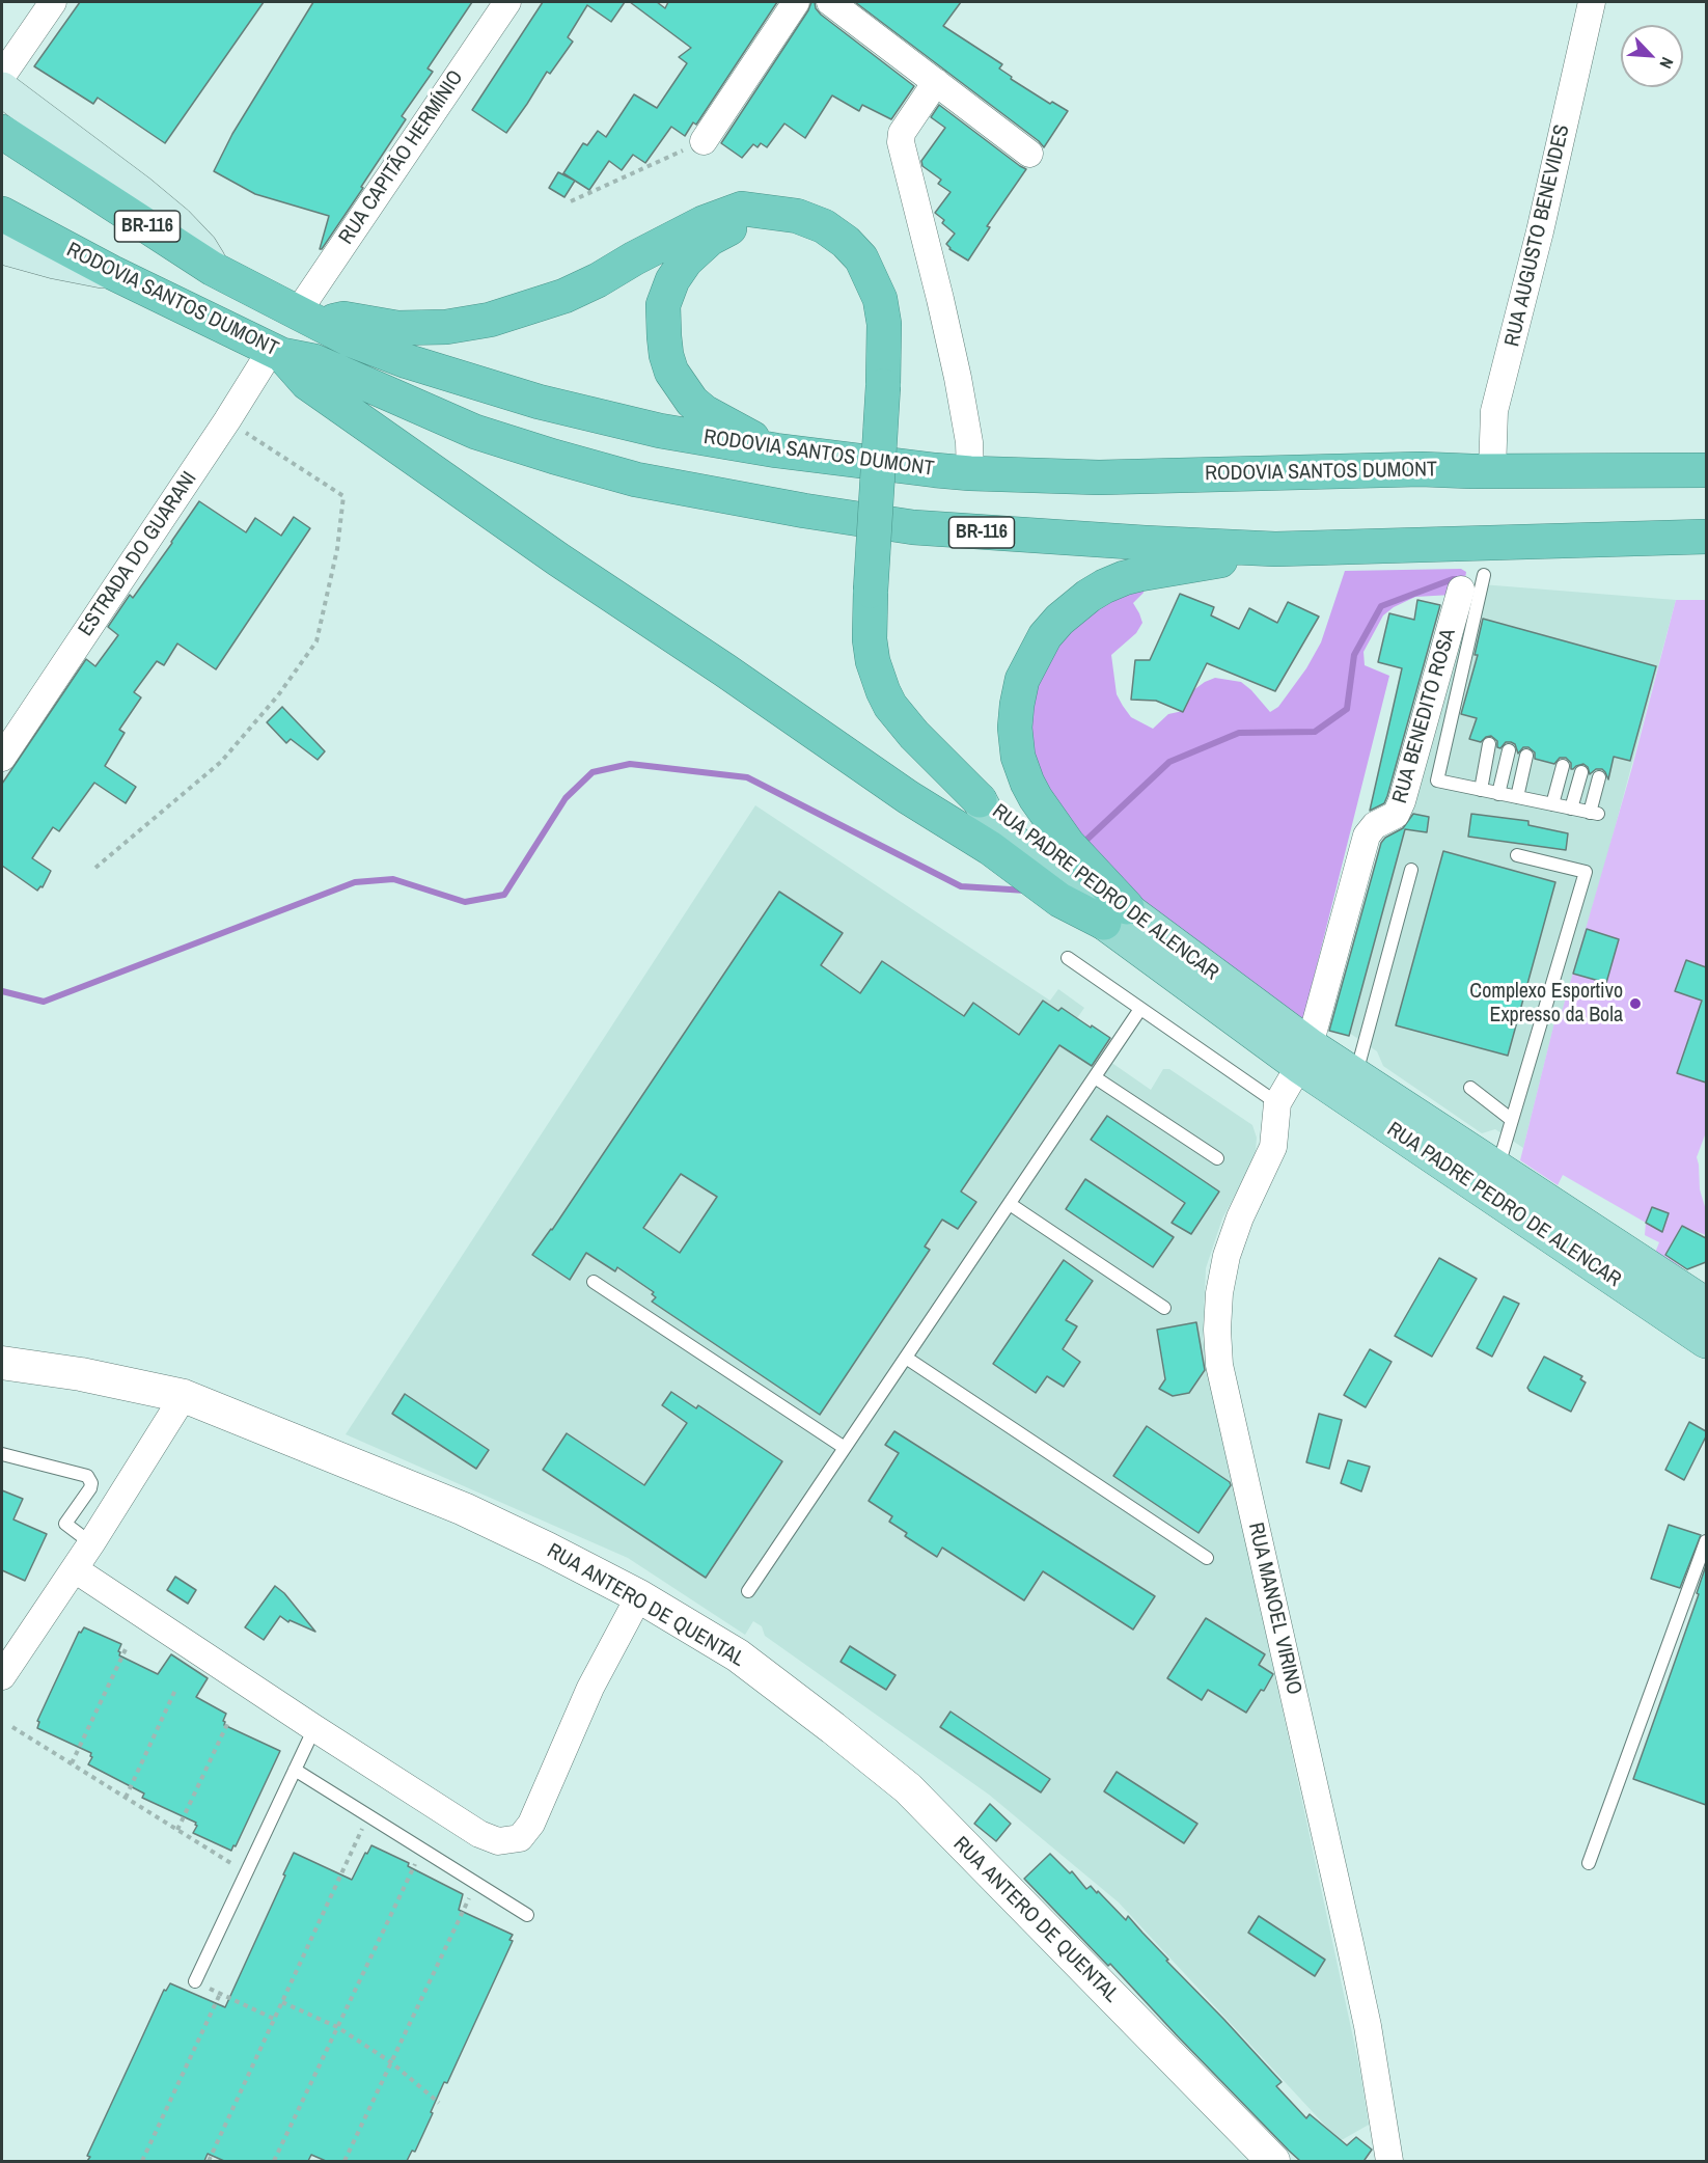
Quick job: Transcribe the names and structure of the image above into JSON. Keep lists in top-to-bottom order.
{
  "streets": {
    "highway": ["BR-116", "RODOVIA SANTOS DUMONT"],
    "main road": ["RUA PADRE PEDRO DE ALENCAR"],
    "street": [
      "RUA CAPITÃO HERMÍNIO",
      "RUA AUGUSTO BENEVIDES",
      "ESTRADA DO GUARANI",
      "RUA BENEDITO ROSA",
      "RUA ANTERO DE QUENTAL",
      "RUA MANOEL VIRINO"
    ]
  },
  "crossings": [
    ["RUA CAPITÃO HERMÍNIO", "RODOVIA SANTOS DUMONT"],
    ["BR-116", "RODOVIA SANTOS DUMONT"],
    ["RUA AUGUSTO BENEVIDES", "RODOVIA SANTOS DUMONT"],
    ["RODOVIA SANTOS DUMONT", "ESTRADA DO GUARANI"],
    ["RUA BENEDITO ROSA", "RUA PADRE PEDRO DE ALENCAR"],
    ["RUA BENEDITO ROSA", "RUA MANOEL VIRINO"],
    ["RUA PADRE PEDRO DE ALENCAR", "RUA MANOEL VIRINO"]
  ],
  "places": ["Complexo Esportivo Expresso da Bola"],
  "north": "bottom right"
}
